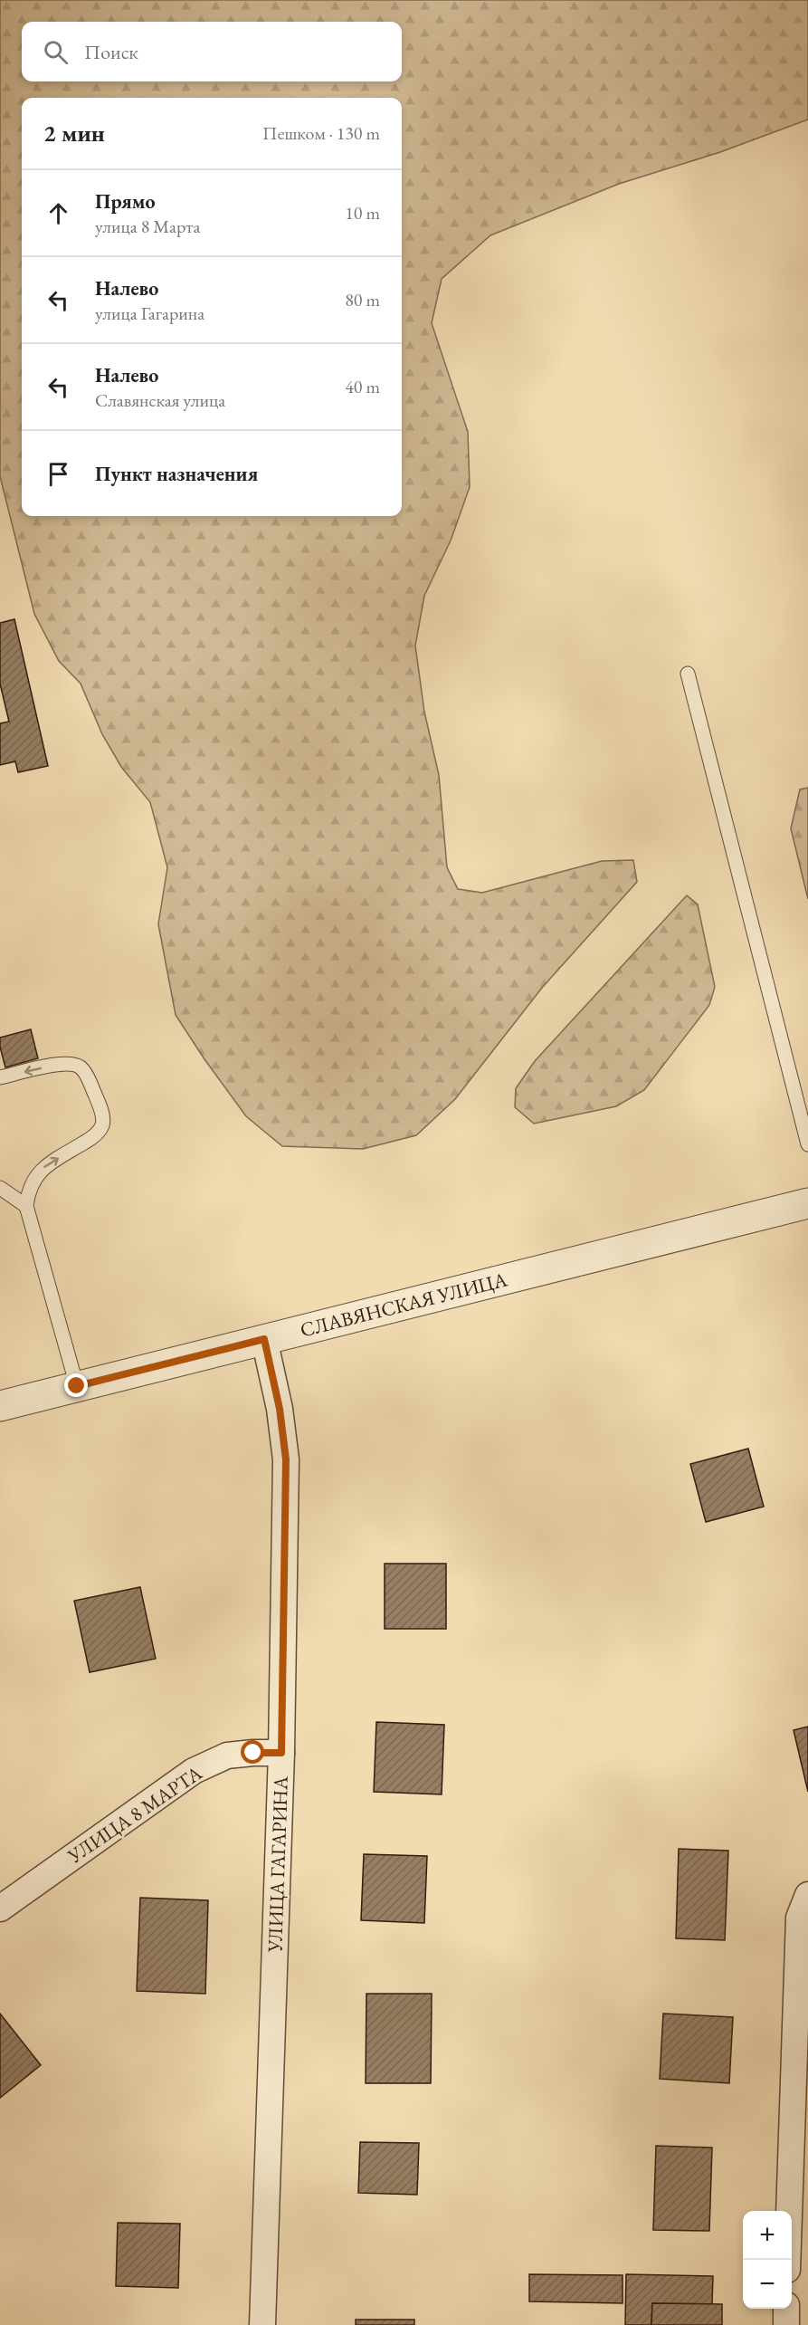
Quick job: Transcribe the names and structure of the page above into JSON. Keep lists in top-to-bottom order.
{
  "streets": {
    "street": ["СЛАВЯНСКАЯ УЛИЦА", "УЛИЦА 8 МАРТА", "УЛИЦА ГАГАРИНА"]
  },
  "crossings": [
    ["СЛАВЯНСКАЯ УЛИЦА", "УЛИЦА ГАГАРИНА"],
    ["УЛИЦА 8 МАРТА", "УЛИЦА ГАГАРИНА"]
  ],
  "page": {
    "search": "Поиск",
    "heading": ["2 мин", "Пешком · 130 m"],
    "list": [
      ["Прямо", "улица 8 Марта", "10 m"],
      ["Налево", "улица Гагарина", "80 m"],
      ["Налево", "Славянская улица", "40 m"],
      "Пункт назначения"
    ],
    "map_buttons": ["+", "−"]
  }
}
